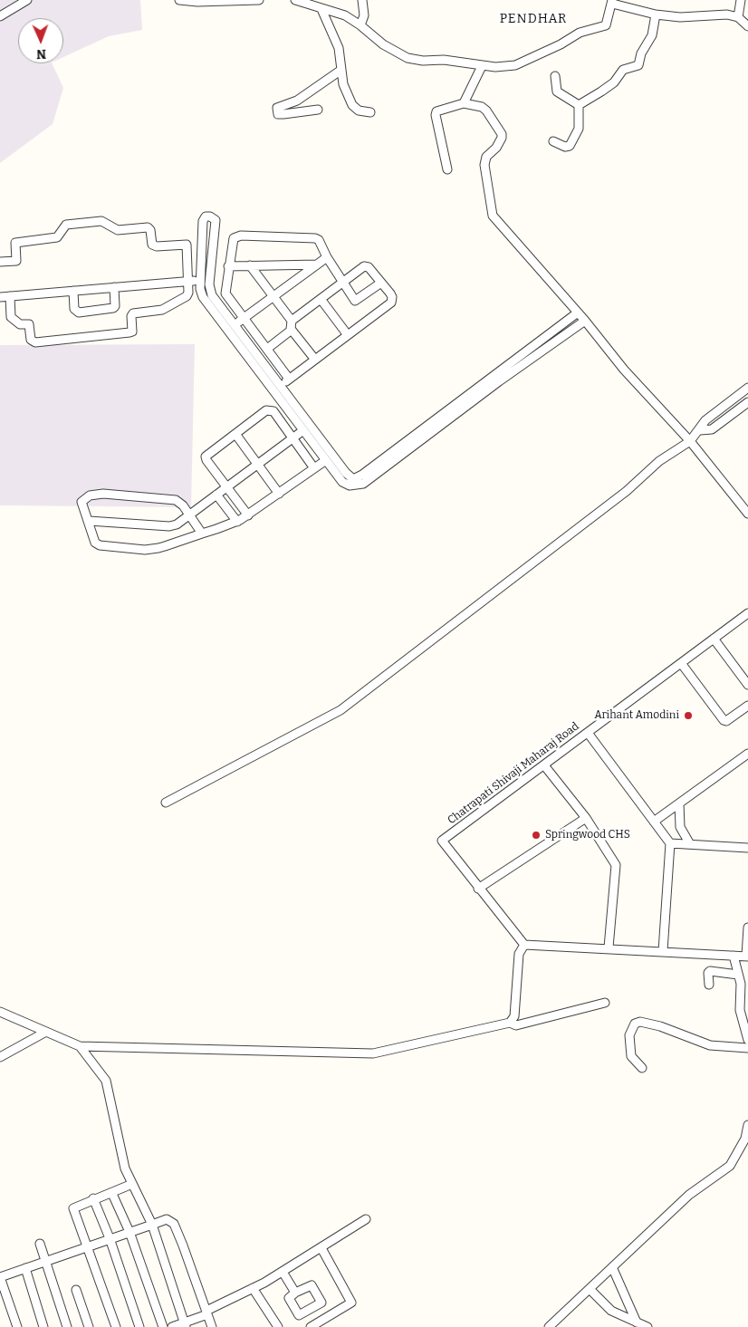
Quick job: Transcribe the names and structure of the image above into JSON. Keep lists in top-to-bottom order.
{
  "streets": {
    "street": ["Chatrapati Shivaji Maharaj Road"]
  },
  "districts": ["PENDHAR"],
  "places": ["Arihant Amodini", "Springwood CHS"],
  "north": "bottom"
}
